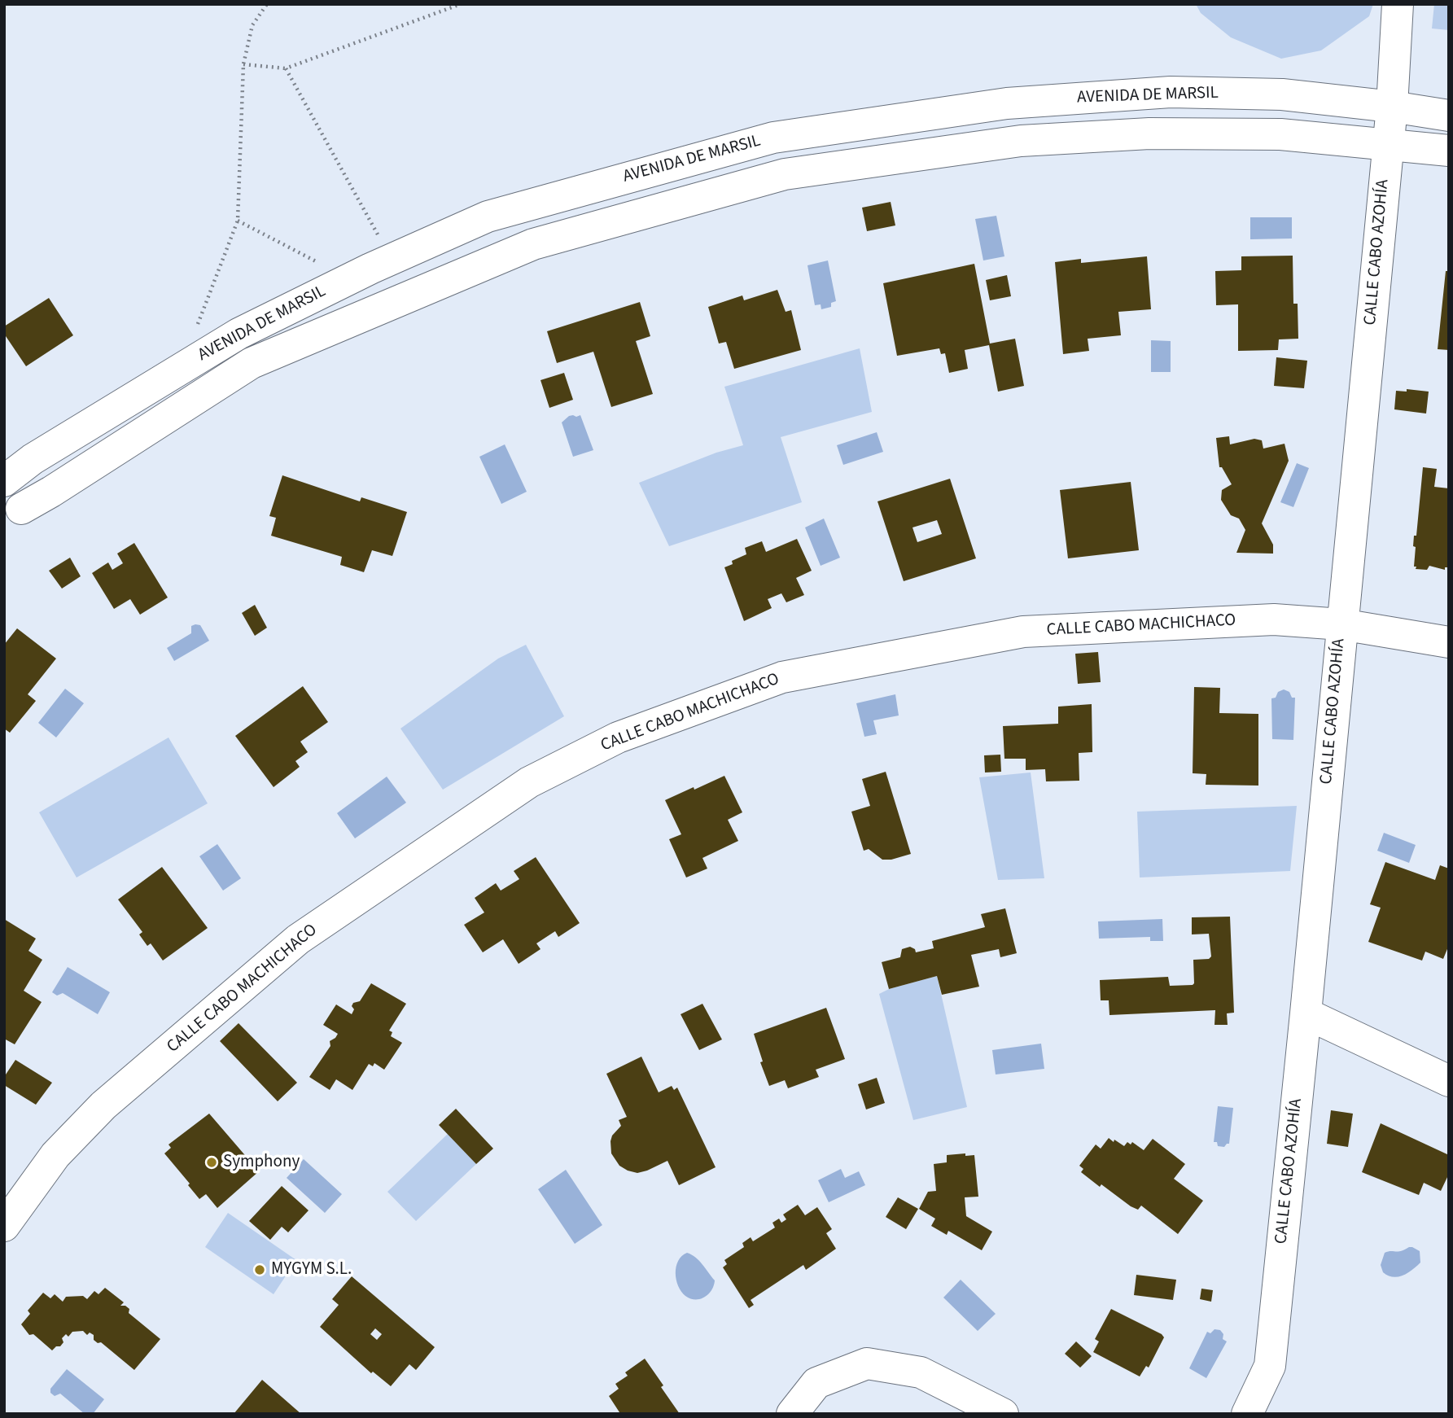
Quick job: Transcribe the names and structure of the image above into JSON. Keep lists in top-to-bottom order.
{
  "streets": {
    "street": ["AVENIDA DE MARSIL", "CALLE CABO AZOHÍA", "CALLE CABO MACHICHACO"]
  },
  "crossings": [
    ["AVENIDA DE MARSIL", "CALLE CABO AZOHÍA"],
    ["CALLE CABO AZOHÍA", "CALLE CABO MACHICHACO"]
  ],
  "places": ["Symphony", "MYGYM S.L."]
}
